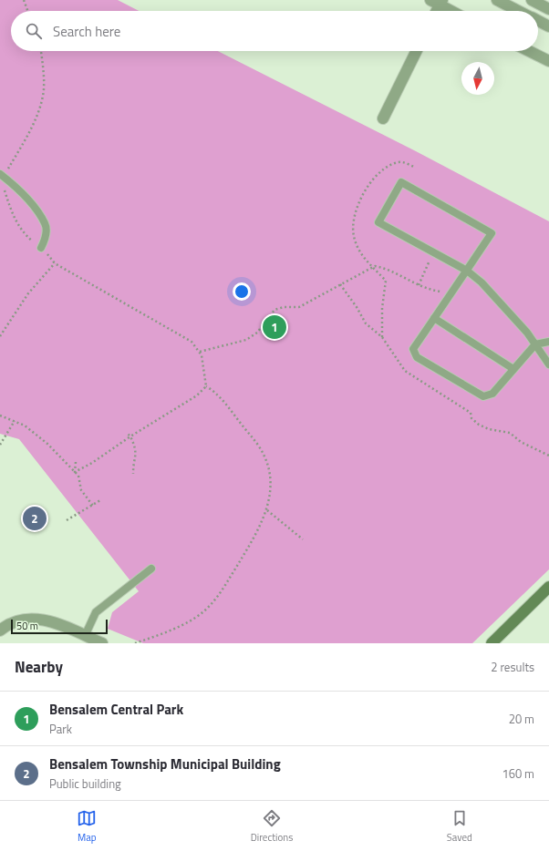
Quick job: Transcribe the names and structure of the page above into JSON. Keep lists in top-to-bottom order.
{
  "scale_bar": "50 m",
  "north": "bottom",
  "page": {
    "search": "Search here",
    "pins": ["1", "2"],
    "scale": "50 m",
    "heading": ["Nearby", "2 results"],
    "list": [
      {
        "mark": "1",
        "name": "Bensalem Central Park",
        "note": "Park",
        "value": "20 m"
      },
      {
        "mark": "2",
        "name": "Bensalem Township Municipal Building",
        "note": "Public building",
        "value": "160 m"
      }
    ],
    "nav": ["Map", "Directions", "Saved"]
  }
}
